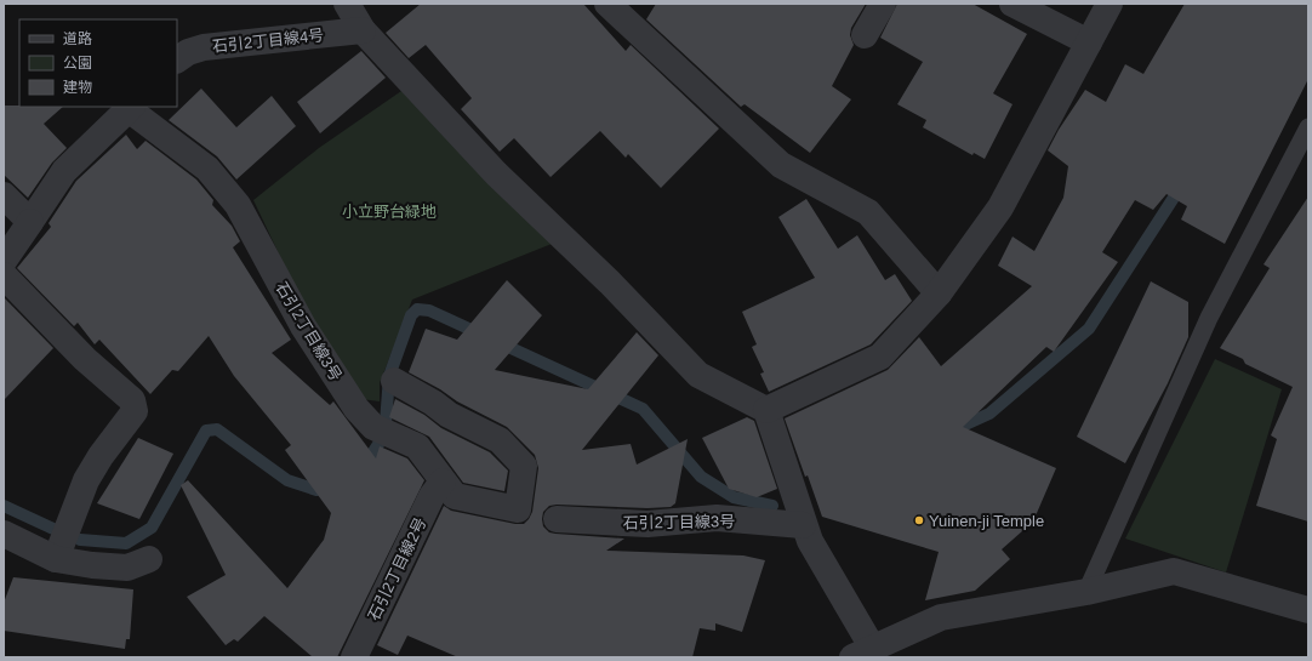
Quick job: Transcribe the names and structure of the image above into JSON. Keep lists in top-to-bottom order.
{
  "streets": {
    "street": ["石引2丁目線4号", "石引2丁目線3号", "石引2丁目線2号"]
  },
  "crossings": [
    ["石引2丁目線3号", "石引2丁目線2号"]
  ],
  "parks": ["小立野台緑地"],
  "places": ["Yuinen-ji Temple"],
  "legend": ["道路", "公園", "建物"]
}
